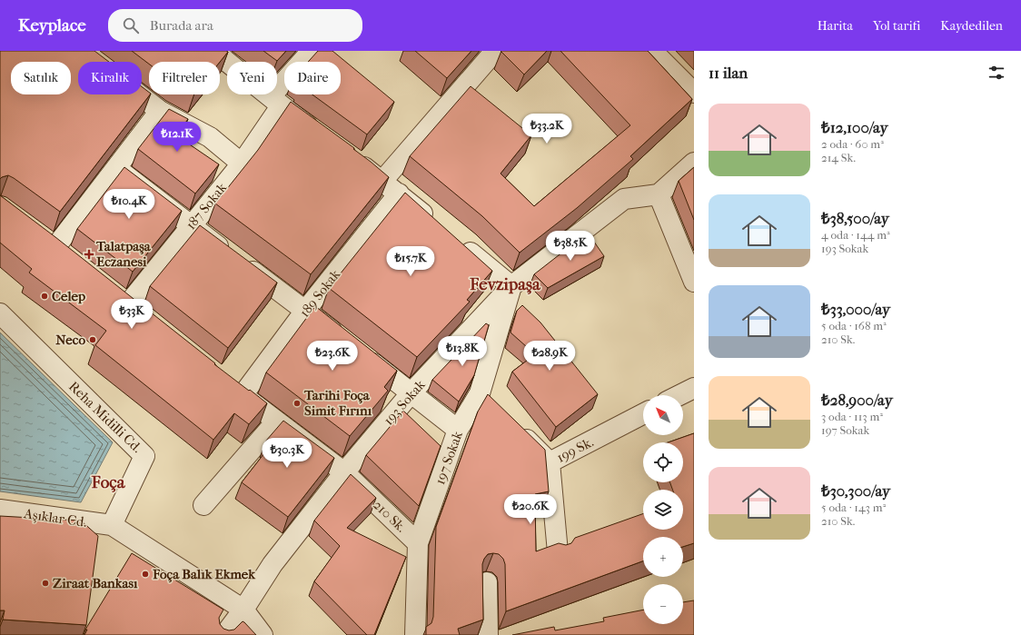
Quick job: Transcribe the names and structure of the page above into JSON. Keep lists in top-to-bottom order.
{
  "streets": {
    "street": [
      "187 Sokak",
      "189 Sokak",
      "193 Sokak",
      "Reha Midilli Cd.",
      "199 Sk.",
      "197 Sokak",
      "210 Sk.",
      "Aşıklar Cd."
    ]
  },
  "crossings": [
    ["189 Sokak", "210 Sk."],
    ["193 Sokak", "197 Sokak"],
    ["193 Sokak", "210 Sk."],
    ["Reha Midilli Cd.", "Aşıklar Cd."],
    ["197 Sokak", "210 Sk."]
  ],
  "districts": ["Fevzipaşa", "Foça"],
  "places": {
    "health": ["Talatpaşa Eczanesi"],
    "other": [
      "Celep",
      "Neco",
      "Tarihi Foça Simit Fırını",
      "Foça Balık Ekmek",
      "Ziraat Bankası"
    ]
  },
  "north": "top left",
  "page": {
    "header": "Keyplace",
    "search": "Burada ara",
    "nav": ["Harita", "Yol tarifi", "Kaydedilen"],
    "heading": "11 ilan",
    "chip": [
      "Satılık",
      "Kiralık",
      "Filtreler",
      "Yeni",
      "Daire"
    ],
    "list": [
      {
        "name": "₺12,100/ay",
        "note": "2 oda · 60 m² · 214 Sk."
      },
      {
        "name": "₺38,500/ay",
        "note": "4 oda · 144 m² · 193 Sokak"
      },
      {
        "name": "₺33,000/ay",
        "note": "5 oda · 168 m² · 210 Sk."
      },
      {
        "name": "₺28,900/ay",
        "note": "3 oda · 113 m² · 197 Sokak"
      },
      {
        "name": "₺30,300/ay",
        "note": "5 oda · 143 m² · 210 Sk."
      }
    ],
    "price": [
      "₺33.2K",
      "₺12.1K",
      "₺10.4K",
      "₺38.5K",
      "₺15.7K",
      "₺33K",
      "₺13.8K",
      "₺23.6K",
      "₺28.9K",
      "₺30.3K",
      "₺20.6K"
    ],
    "map_buttons": ["+", "−"]
  }
}
